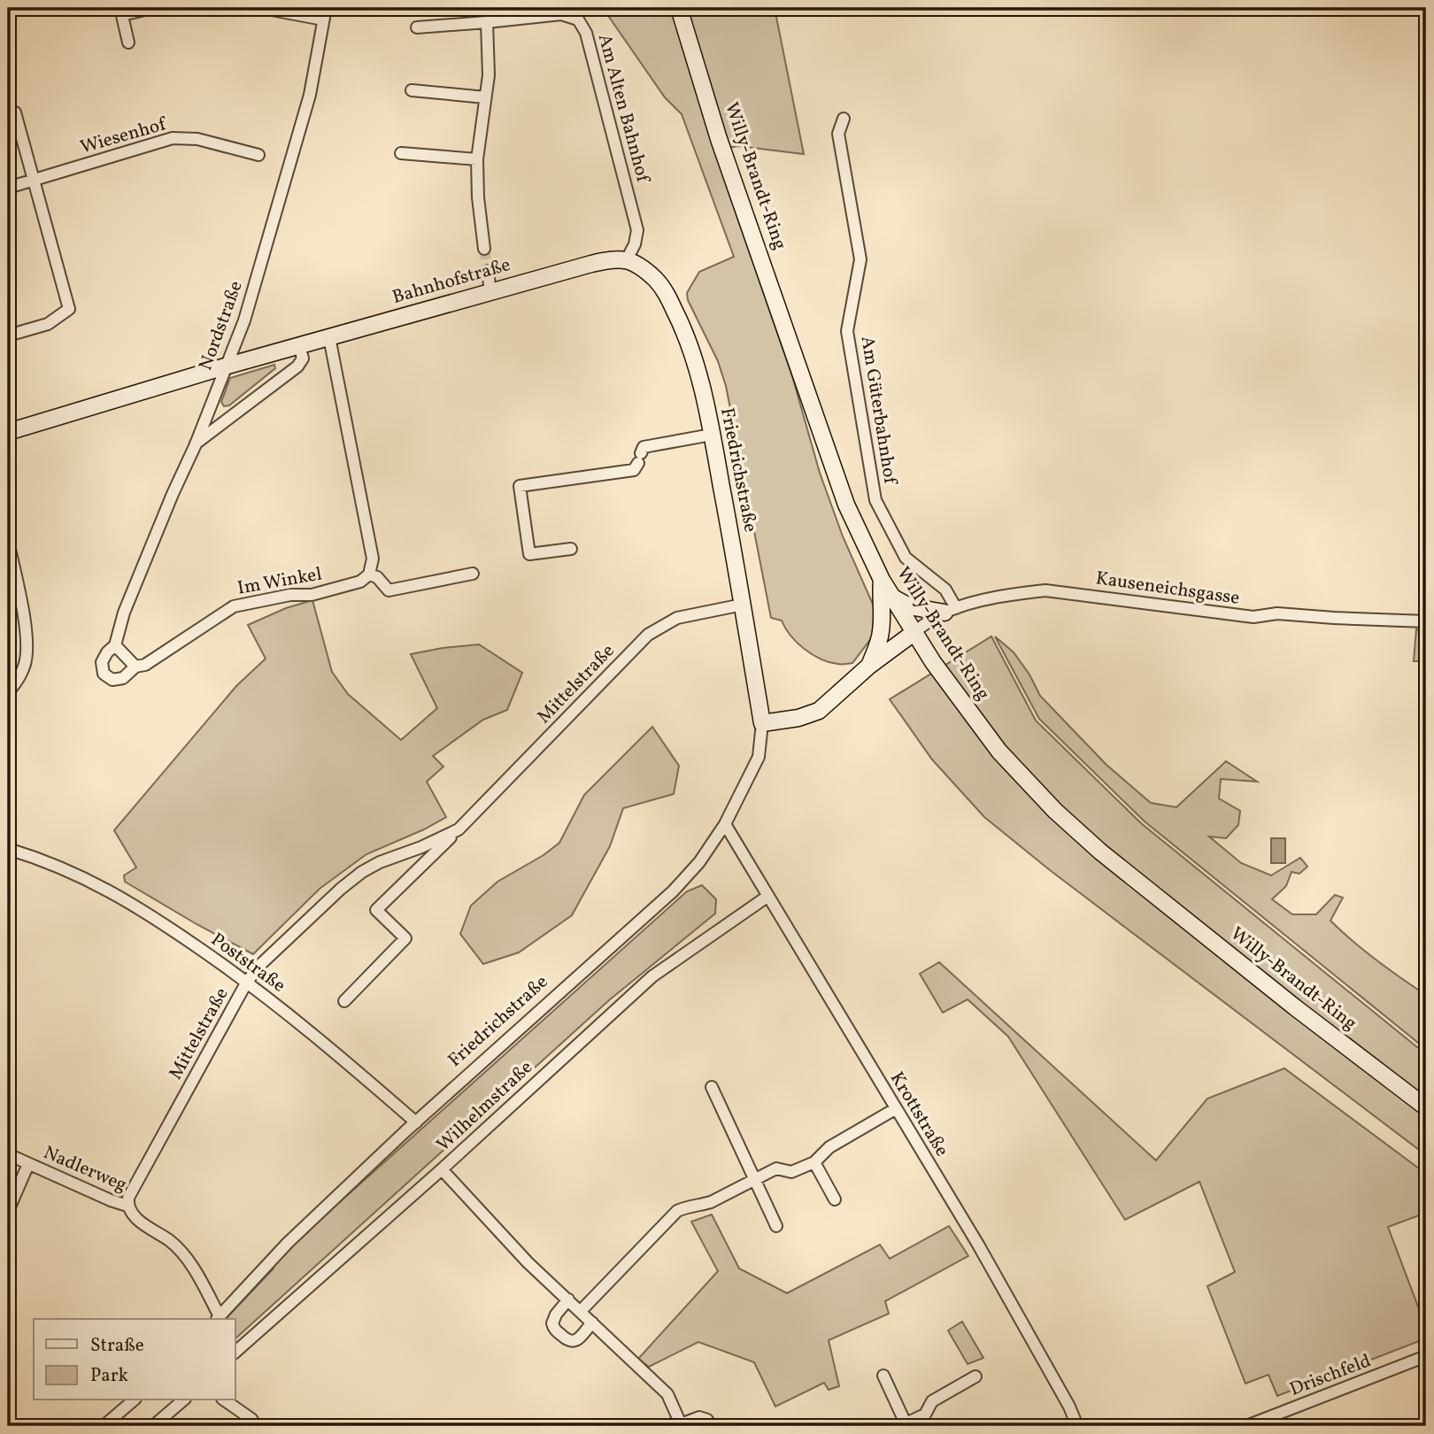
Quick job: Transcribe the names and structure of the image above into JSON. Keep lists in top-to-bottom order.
{
  "streets": {
    "main road": ["Willy-Brandt-Ring", "Bahnhofstraße", "Friedrichstraße"],
    "street": [
      "Am Alten Bahnhof",
      "Wiesenhof",
      "Nordstraße",
      "Am Güterbahnhof",
      "Im Winkel",
      "Kauseneichsgasse",
      "Mittelstraße",
      "Poststraße",
      "Wilhelmstraße",
      "Krottstraße",
      "Nadlerweg",
      "Drischfeld"
    ]
  },
  "crossings": [
    ["Am Alten Bahnhof", "Bahnhofstraße"],
    ["Am Alten Bahnhof", "Friedrichstraße"],
    ["Willy-Brandt-Ring", "Kauseneichsgasse"],
    ["Bahnhofstraße", "Nordstraße"],
    ["Bahnhofstraße", "Friedrichstraße"],
    ["Nordstraße", "Im Winkel"],
    ["Am Güterbahnhof", "Kauseneichsgasse"],
    ["Friedrichstraße", "Mittelstraße"],
    ["Friedrichstraße", "Poststraße"],
    ["Friedrichstraße", "Krottstraße"],
    ["Mittelstraße", "Poststraße"],
    ["Mittelstraße", "Nadlerweg"],
    ["Wilhelmstraße", "Krottstraße"]
  ],
  "legend": ["Straße", "Park"]
}
